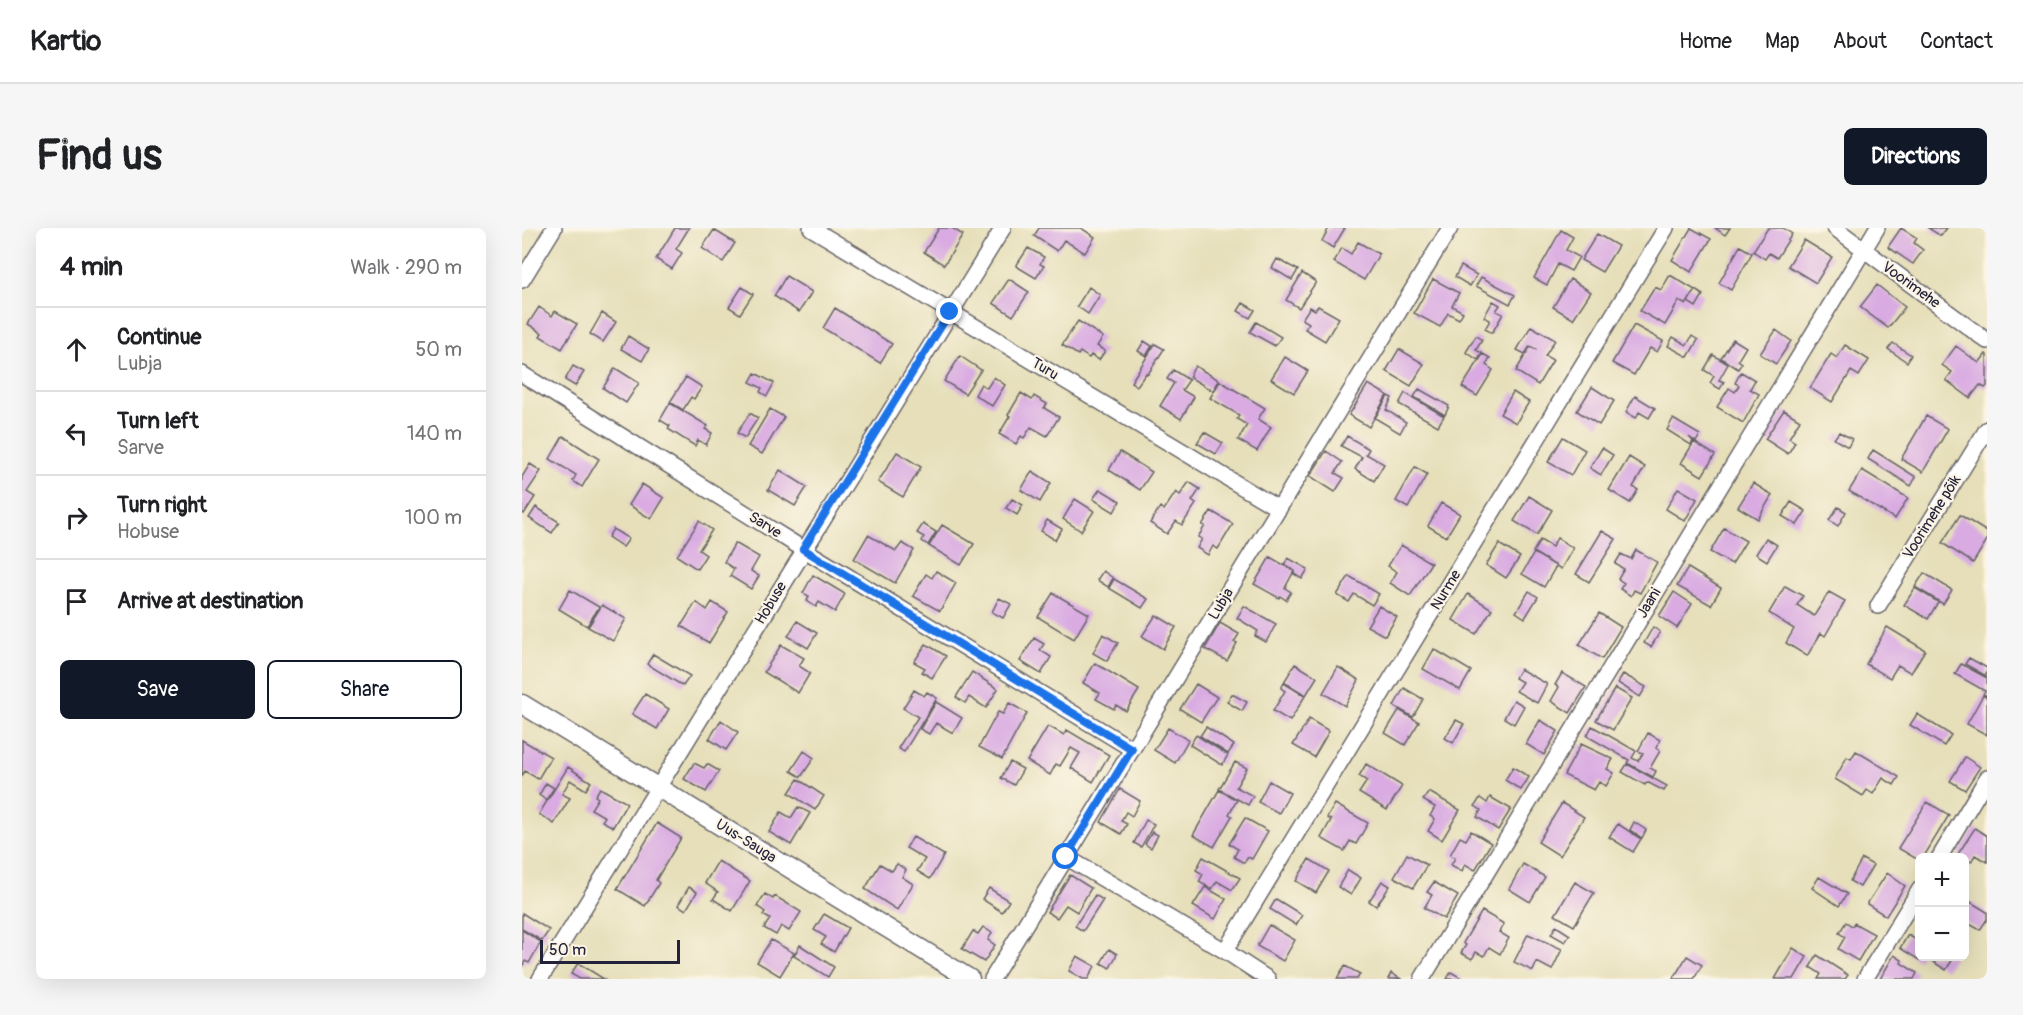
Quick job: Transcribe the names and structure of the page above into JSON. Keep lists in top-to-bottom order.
{
  "streets": {
    "street": [
      "Voorimehe",
      "Turu",
      "Voorimehe põik",
      "Sarve",
      "Nurme",
      "Hobuse",
      "Jaani",
      "Lubja",
      "Uus-Sauga"
    ]
  },
  "crossings": [
    ["Voorimehe", "Jaani"],
    ["Turu", "Hobuse"],
    ["Turu", "Lubja"],
    ["Sarve", "Hobuse"],
    ["Sarve", "Lubja"],
    ["Hobuse", "Uus-Sauga"]
  ],
  "scale_bar": "50 m",
  "page": {
    "header": "Kartio",
    "nav": [
      "Home",
      "Map",
      "About",
      "Contact"
    ],
    "buttons": [
      "Directions",
      ["Save", "Share"]
    ],
    "title": "Find us",
    "heading": ["4 min", "Walk · 290 m"],
    "list": [
      ["Continue", "Lubja", "50 m"],
      ["Turn left", "Sarve", "140 m"],
      ["Turn right", "Hobuse", "100 m"],
      "Arrive at destination"
    ],
    "map_buttons": ["+", "−"],
    "scale": "50 m"
  }
}
